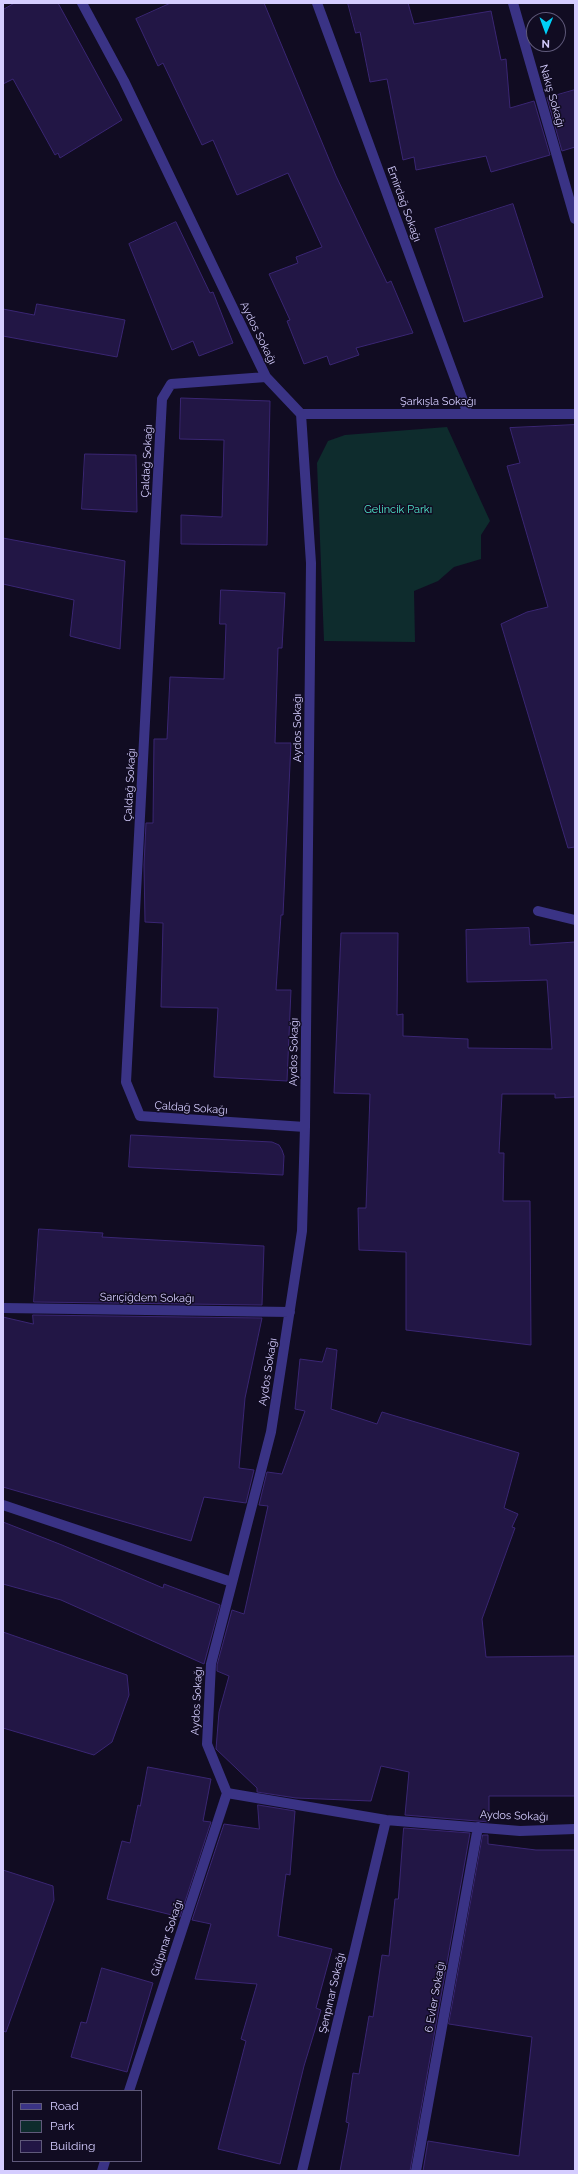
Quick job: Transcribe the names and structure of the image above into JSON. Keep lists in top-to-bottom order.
{
  "streets": {
    "street": [
      "Nakış Sokağı",
      "Emirdağ Sokağı",
      "Aydos Sokağı",
      "Şarkışla Sokağı",
      "Çaldağ Sokağı",
      "Sarıçiğdem Sokağı",
      "Gülpınar Sokağı",
      "Şenpınar Sokağı",
      "6 Evler Sokağı"
    ]
  },
  "crossings": [
    ["Emirdağ Sokağı", "Şarkışla Sokağı"],
    ["Aydos Sokağı", "Şarkışla Sokağı"],
    ["Aydos Sokağı", "Çaldağ Sokağı"],
    ["Aydos Sokağı", "Sarıçiğdem Sokağı"],
    ["Aydos Sokağı", "Gülpınar Sokağı"],
    ["Aydos Sokağı", "Şenpınar Sokağı"],
    ["Aydos Sokağı", "6 Evler Sokağı"]
  ],
  "parks": ["Gelincik Parkı"],
  "legend": ["Road", "Park", "Building"],
  "north": "bottom"
}
